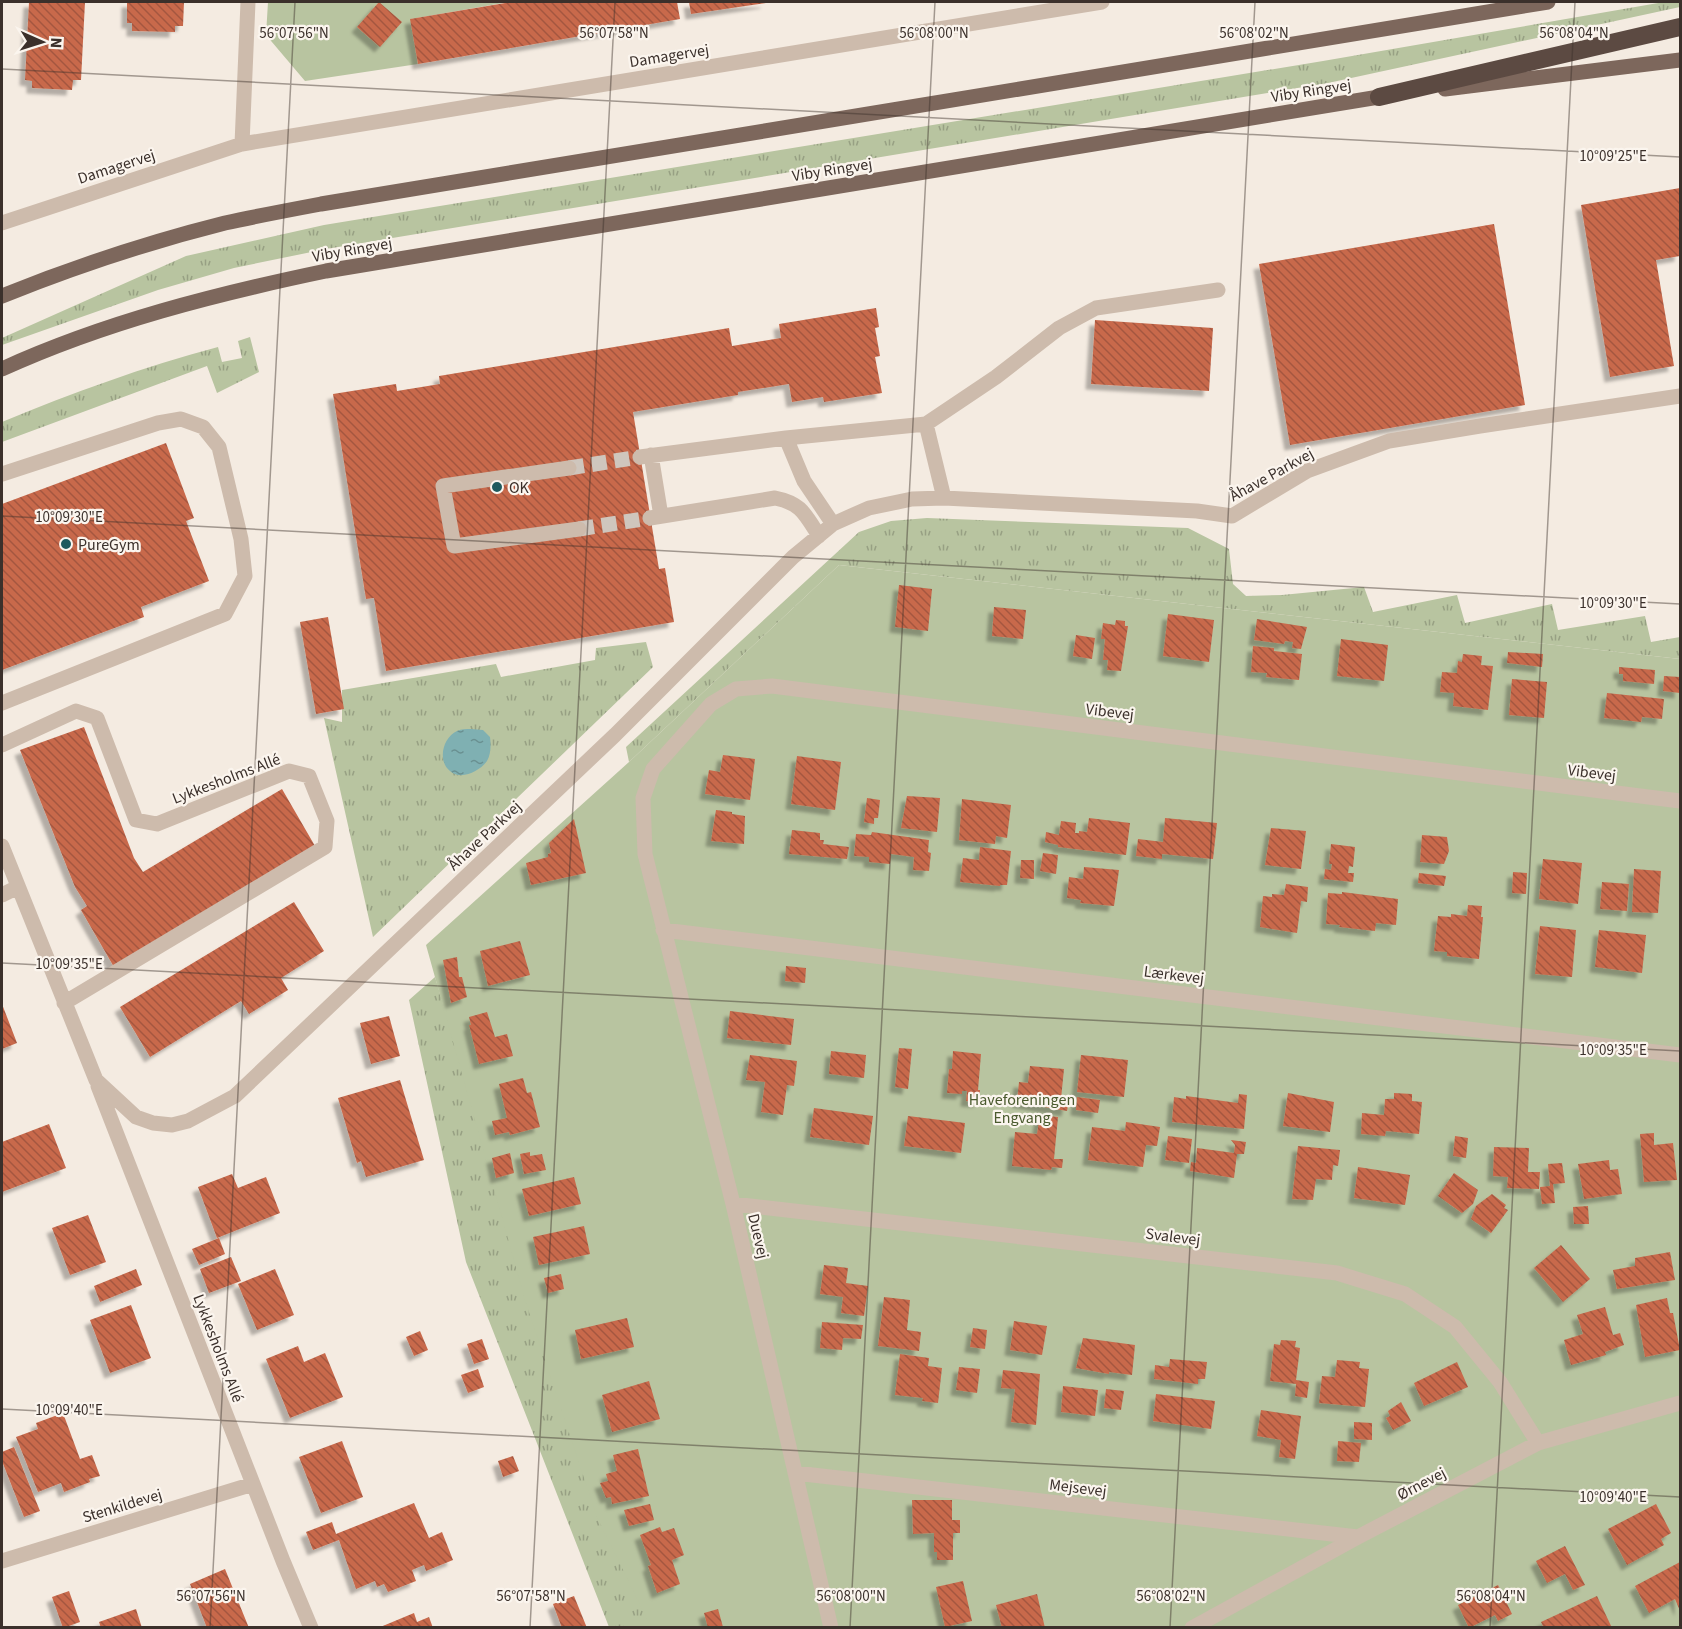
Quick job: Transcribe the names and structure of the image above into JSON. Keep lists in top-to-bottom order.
{
  "streets": {
    "main road": ["Viby Ringvej"],
    "street": [
      "Damagervej",
      "Åhave Parkvej",
      "Vibevej",
      "Lykkesholms Allé",
      "Lærkevej",
      "Duevej",
      "Svalevej",
      "Ørnevej",
      "Mejsevej",
      "Stenkildevej"
    ]
  },
  "crossings": [
    ["Åhave Parkvej", "Lykkesholms Allé"],
    ["Vibevej", "Duevej"],
    ["Lykkesholms Allé", "Stenkildevej"],
    ["Lærkevej", "Duevej"],
    ["Duevej", "Svalevej"],
    ["Duevej", "Mejsevej"],
    ["Svalevej", "Ørnevej"],
    ["Ørnevej", "Mejsevej"]
  ],
  "parks": ["Haveforeningen Engvang"],
  "places": ["OK", "PureGym"],
  "north": "right",
  "coordinates": [
    "56°07'56\"N",
    "56°07'58\"N",
    "56°08'00\"N",
    "56°08'02\"N",
    "56°08'04\"N",
    "10°09'25\"E",
    "10°09'30\"E",
    "10°09'35\"E",
    "10°09'40\"E"
  ]
}
